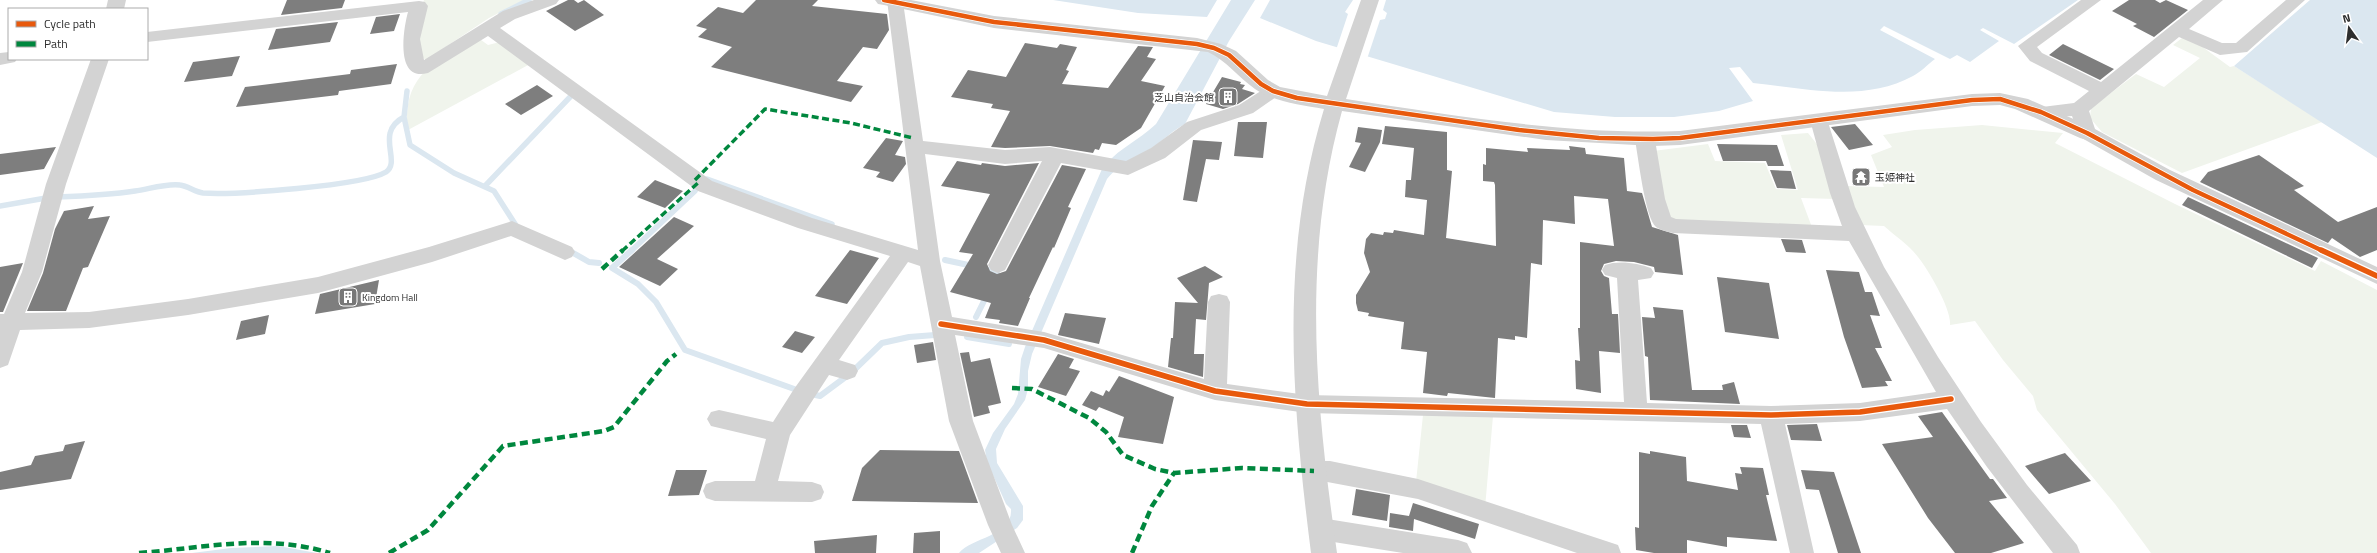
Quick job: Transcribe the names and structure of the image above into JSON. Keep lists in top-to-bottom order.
{
  "places": {
    "building": ["芝山自治会館", "Kingdom Hall"],
    "temple": ["玉姫神社"]
  },
  "legend": ["Cycle path", "Path"],
  "north": "top"
}
